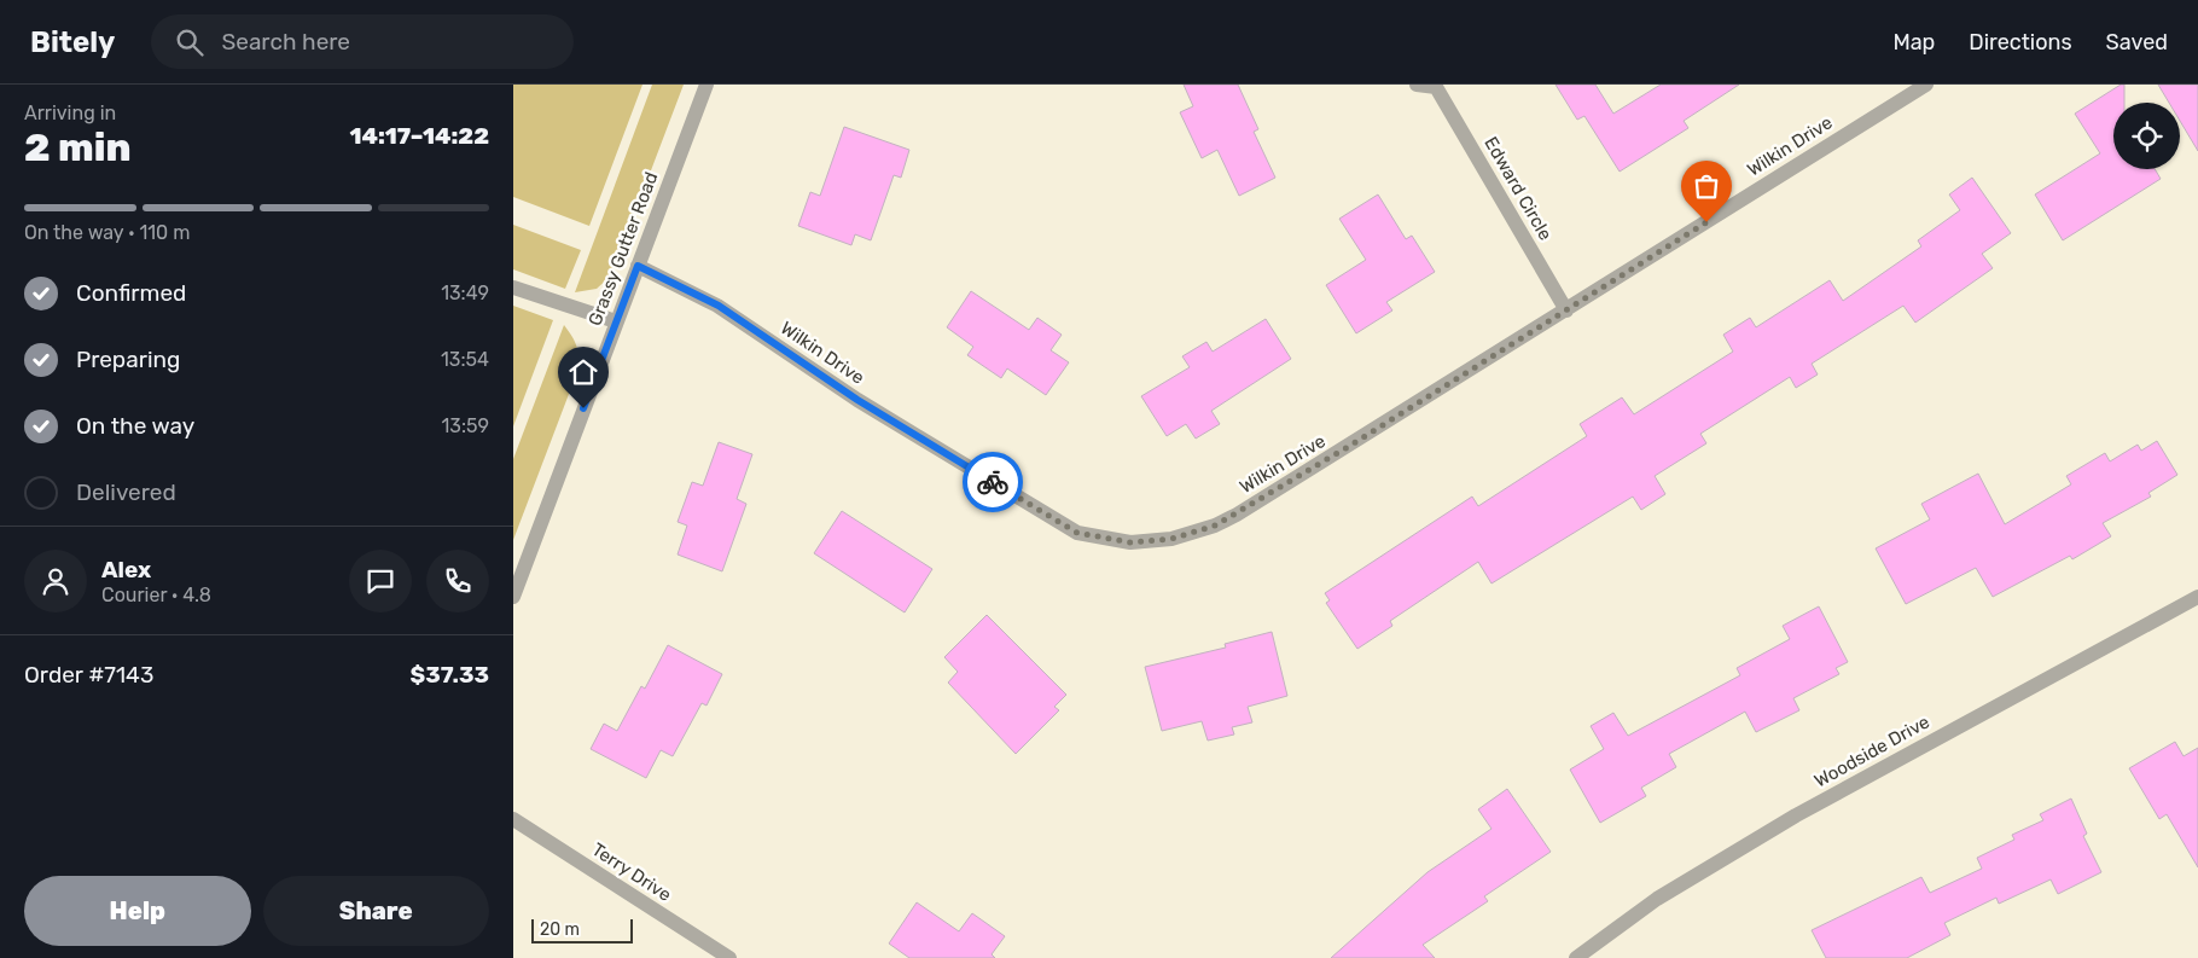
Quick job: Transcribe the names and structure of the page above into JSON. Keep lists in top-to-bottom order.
{
  "streets": {
    "street": [
      "Wilkin Drive",
      "Edward Circle",
      "Grassy Gutter Road",
      "Woodside Drive",
      "Terry Drive"
    ]
  },
  "crossings": [
    ["Wilkin Drive", "Edward Circle"],
    ["Wilkin Drive", "Grassy Gutter Road"]
  ],
  "scale_bar": "20 m",
  "page": {
    "header": "Bitely",
    "search": "Search here",
    "nav": ["Map", "Directions", "Saved"],
    "heading": ["2 min", "Arriving in", "14:17–14:22"],
    "panel": [
      "Alex",
      "Courier · 4.8",
      "Order #7143",
      "$37.33"
    ],
    "bar": "On the way · 110 m",
    "list": [
      ["Confirmed", "13:49"],
      ["Preparing", "13:54"],
      ["On the way", "13:59"],
      "Delivered"
    ],
    "buttons": ["Help", "Share"],
    "scale": "20 m"
  }
}
